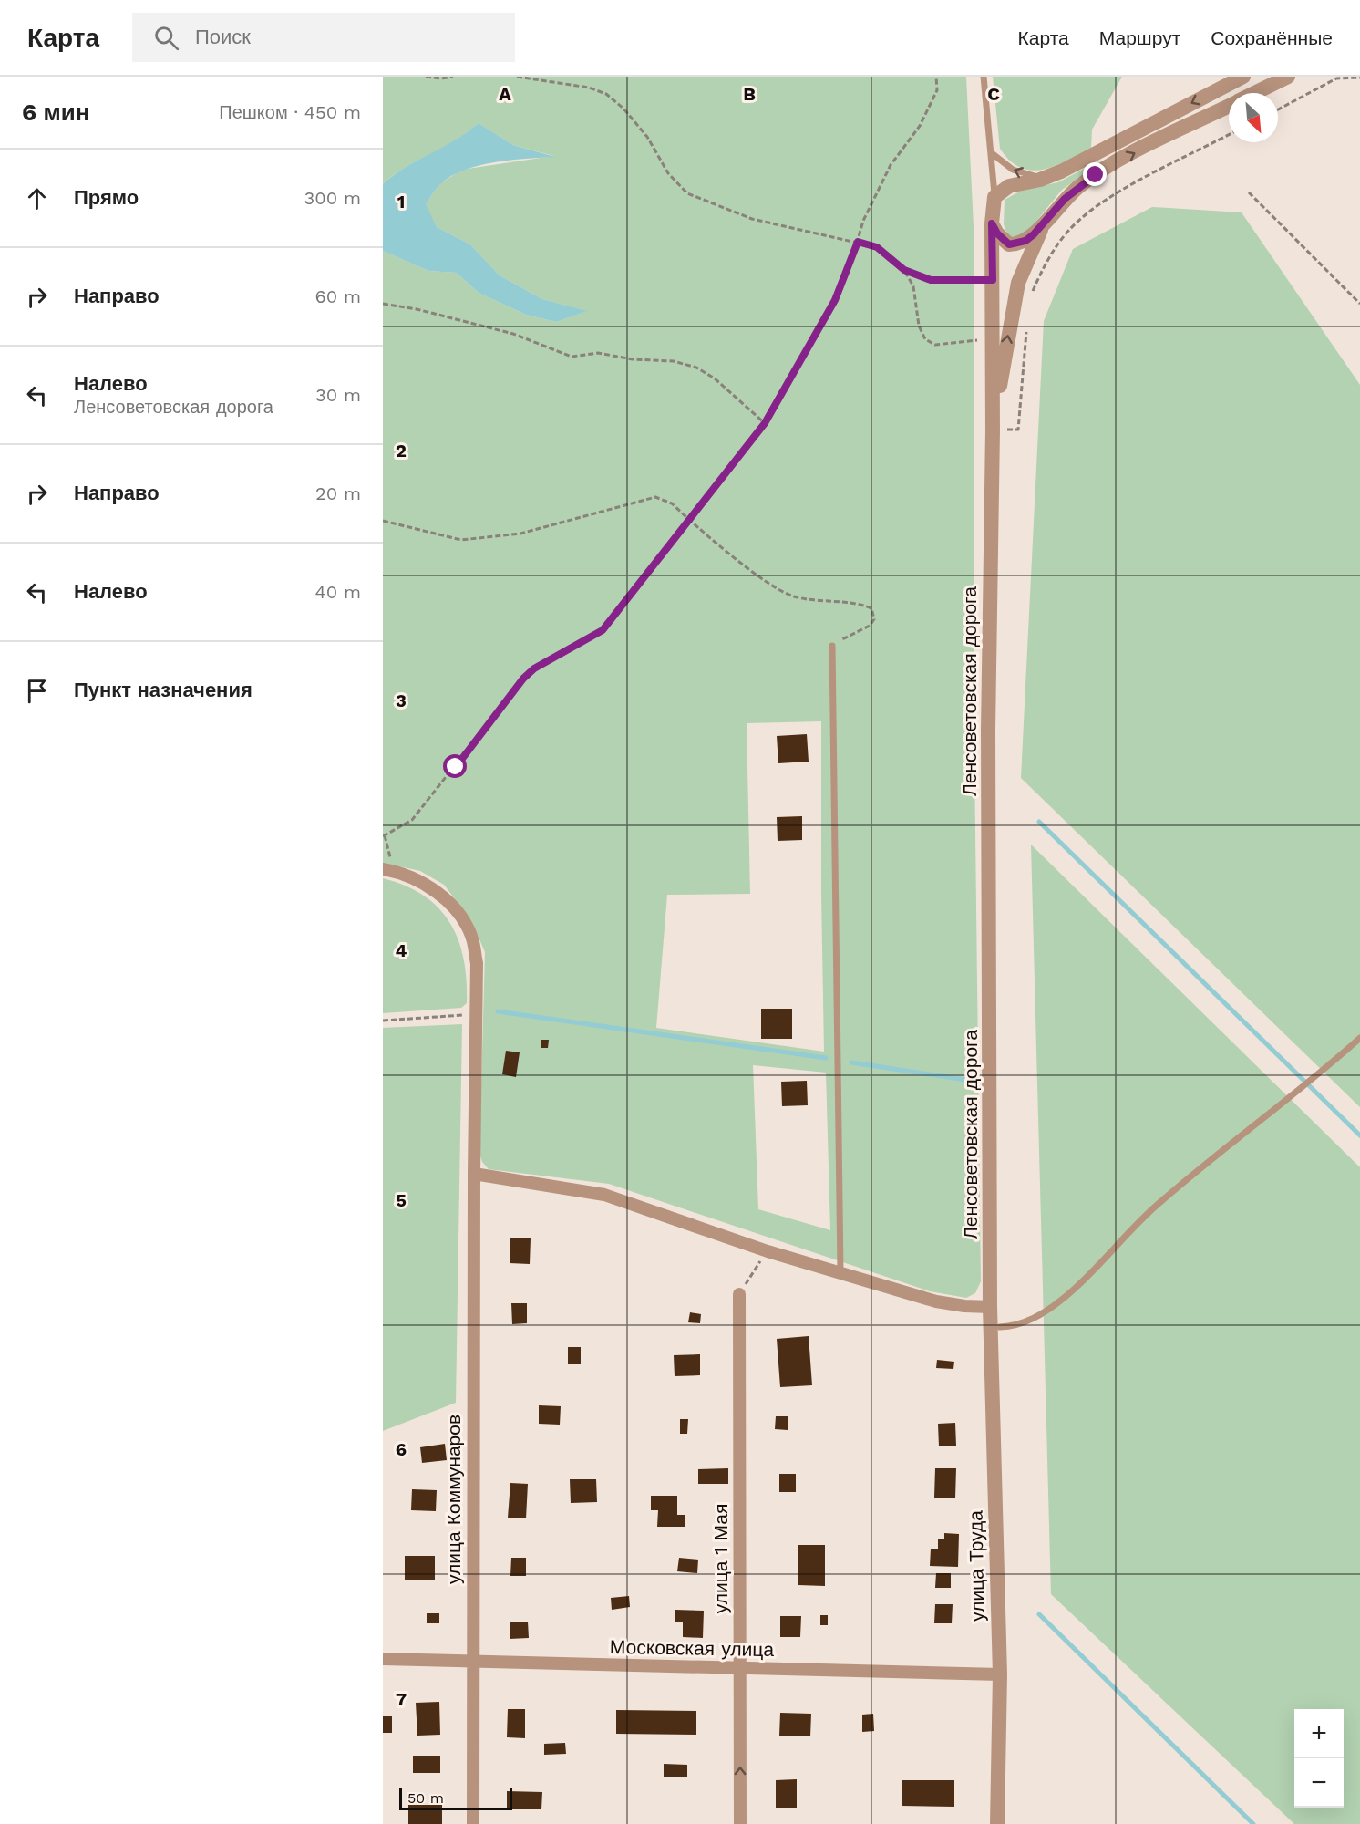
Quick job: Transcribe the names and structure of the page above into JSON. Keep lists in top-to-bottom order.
{
  "streets": {
    "street": [
      "Ленсоветовская дорога",
      "улица Коммунаров",
      "улица 1 Мая",
      "улица Труда",
      "Московская улица"
    ]
  },
  "crossings": [
    ["Ленсоветовская дорога", "улица Труда"],
    ["улица Коммунаров", "Московская улица"],
    ["улица 1 Мая", "Московская улица"],
    ["улица Труда", "Московская улица"]
  ],
  "scale_bar": "50 m",
  "north": "bottom right",
  "page": {
    "header": "Карта",
    "search": "Поиск",
    "nav": ["Карта", "Маршрут", "Сохранённые"],
    "heading": ["6 мин", "Пешком · 450 m"],
    "list": [
      ["Прямо", "300 m"],
      ["Направо", "60 m"],
      ["Налево", "Ленсоветовская дорога", "30 m"],
      ["Направо", "20 m"],
      ["Налево", "40 m"],
      "Пункт назначения"
    ],
    "map_buttons": ["+", "−"],
    "scale": "50 m"
  },
  "grid": {
    "columns": ["A", "B", "C"],
    "rows": [
      "1",
      "2",
      "3",
      "4",
      "5",
      "6",
      "7"
    ]
  }
}
